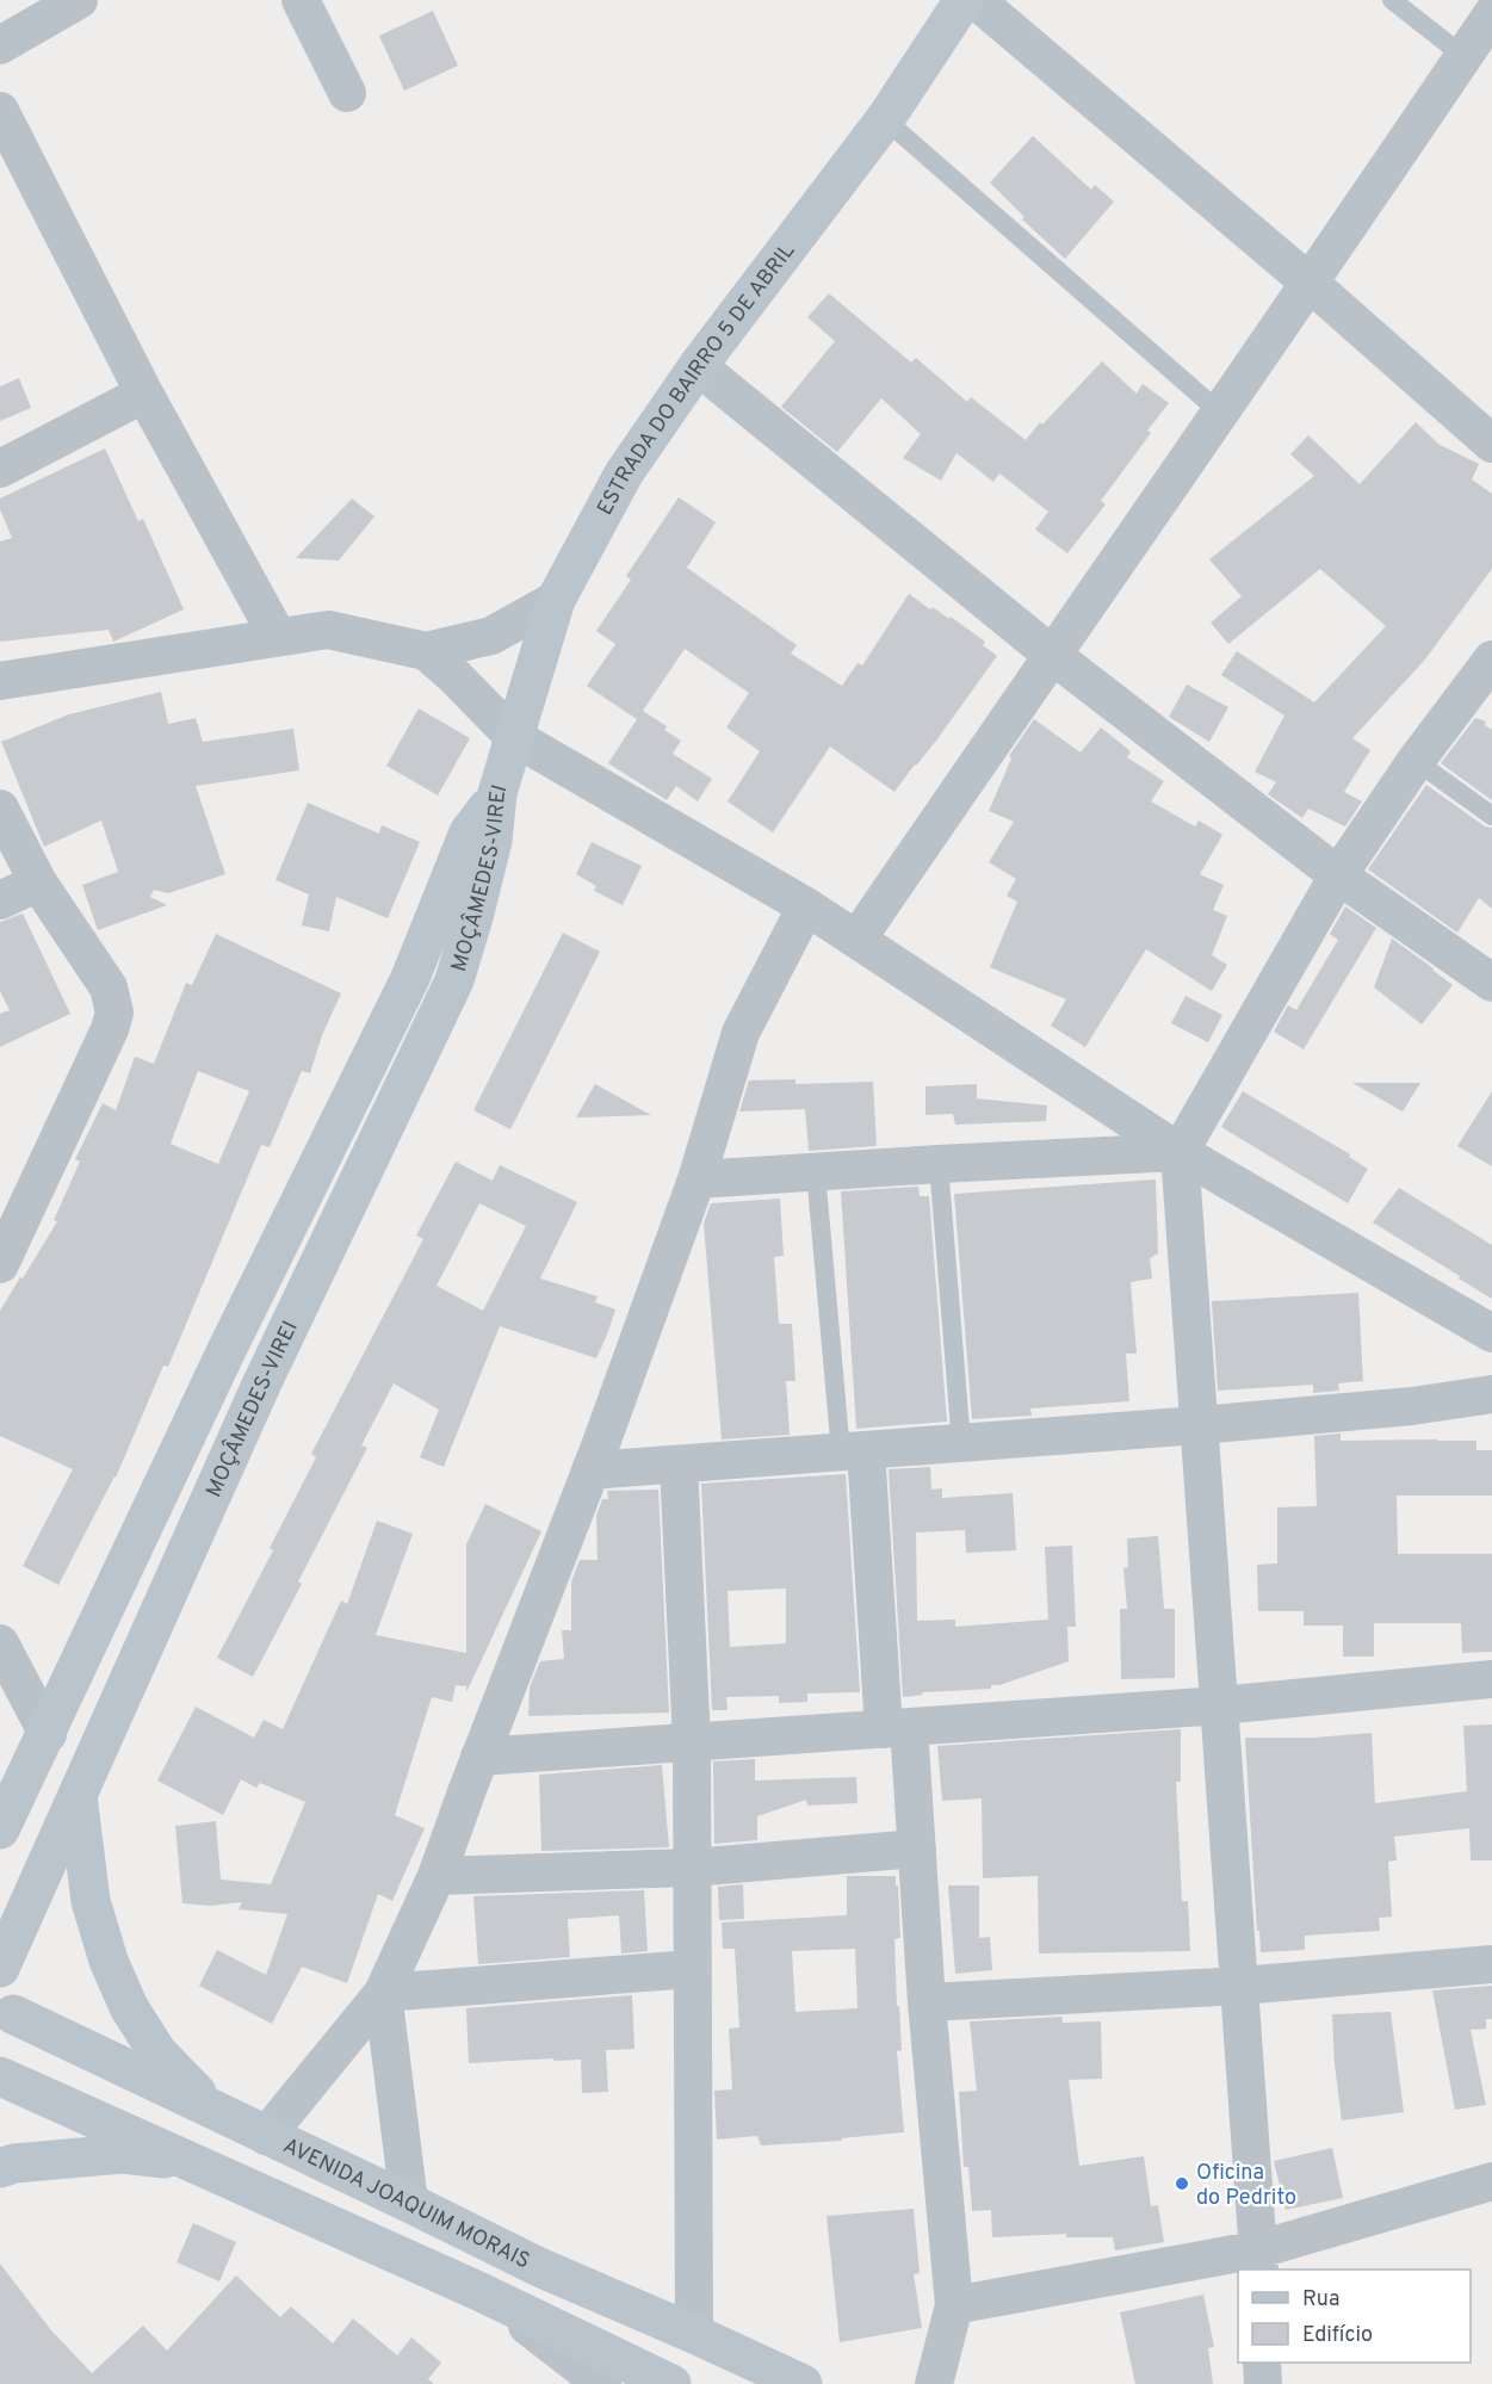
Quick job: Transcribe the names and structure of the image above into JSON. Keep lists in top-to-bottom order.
{
  "streets": {
    "street": ["ESTRADA DO BAIRRO 5 DE ABRIL", "MOÇÂMEDES-VIREI", "AVENIDA JOAQUIM MORAIS"]
  },
  "crossings": [
    ["ESTRADA DO BAIRRO 5 DE ABRIL", "MOÇÂMEDES-VIREI"]
  ],
  "places": ["Oficina do Pedrito"],
  "legend": ["Rua", "Edifício"]
}
